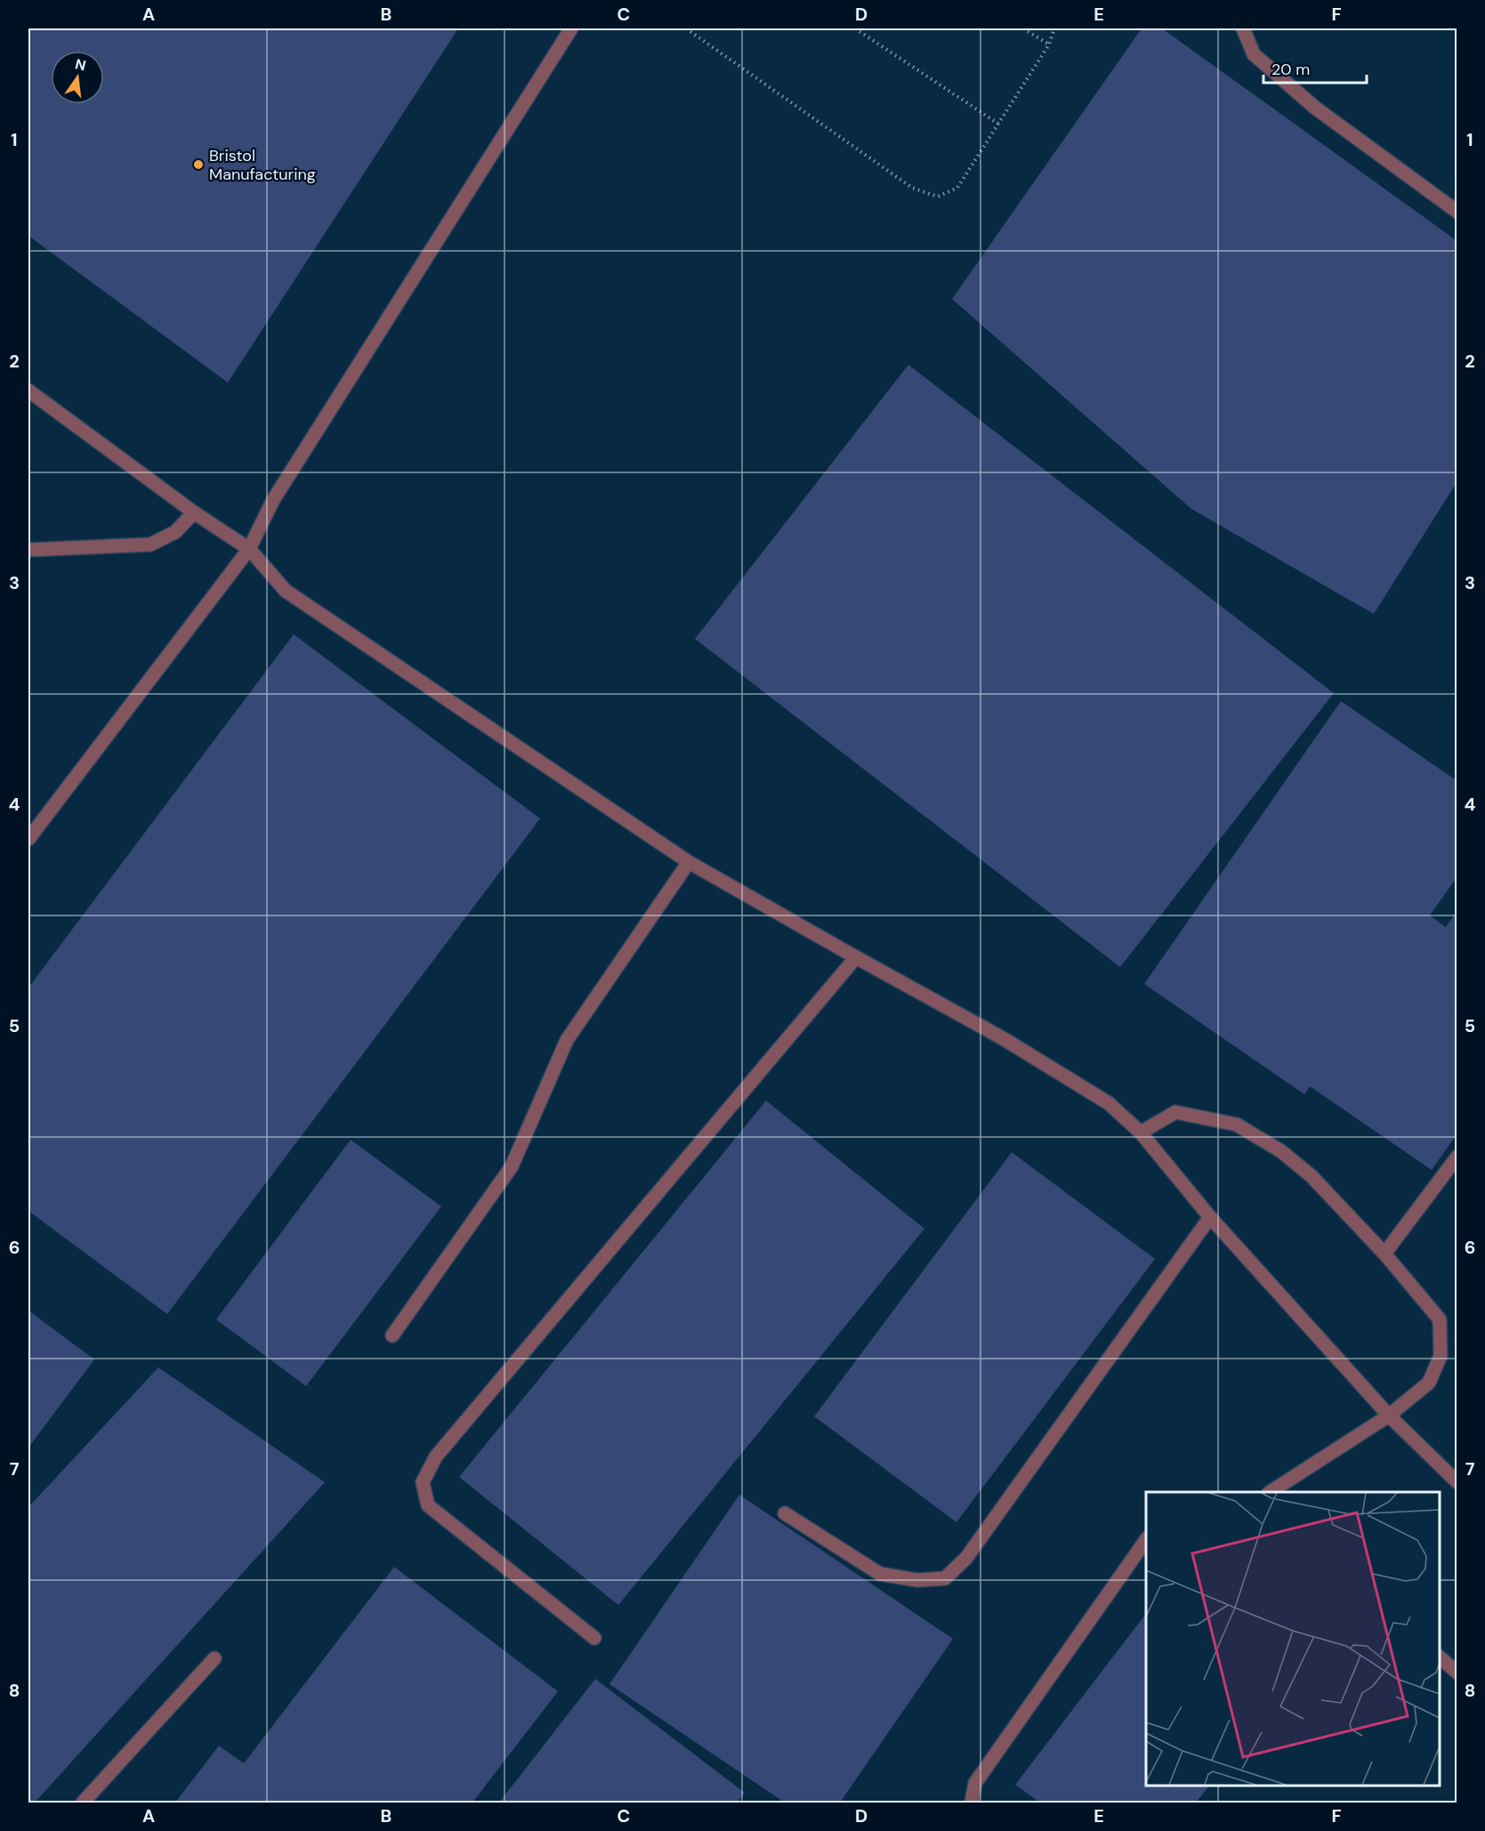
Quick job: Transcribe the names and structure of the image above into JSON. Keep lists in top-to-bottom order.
{
  "places": ["Bristol Manufacturing"],
  "scale_bar": "20 m",
  "north": "top",
  "grid": {
    "columns": [
      "A",
      "B",
      "C",
      "D",
      "E",
      "F"
    ],
    "rows": [
      "1",
      "2",
      "3",
      "4",
      "5",
      "6",
      "7",
      "8"
    ]
  }
}
